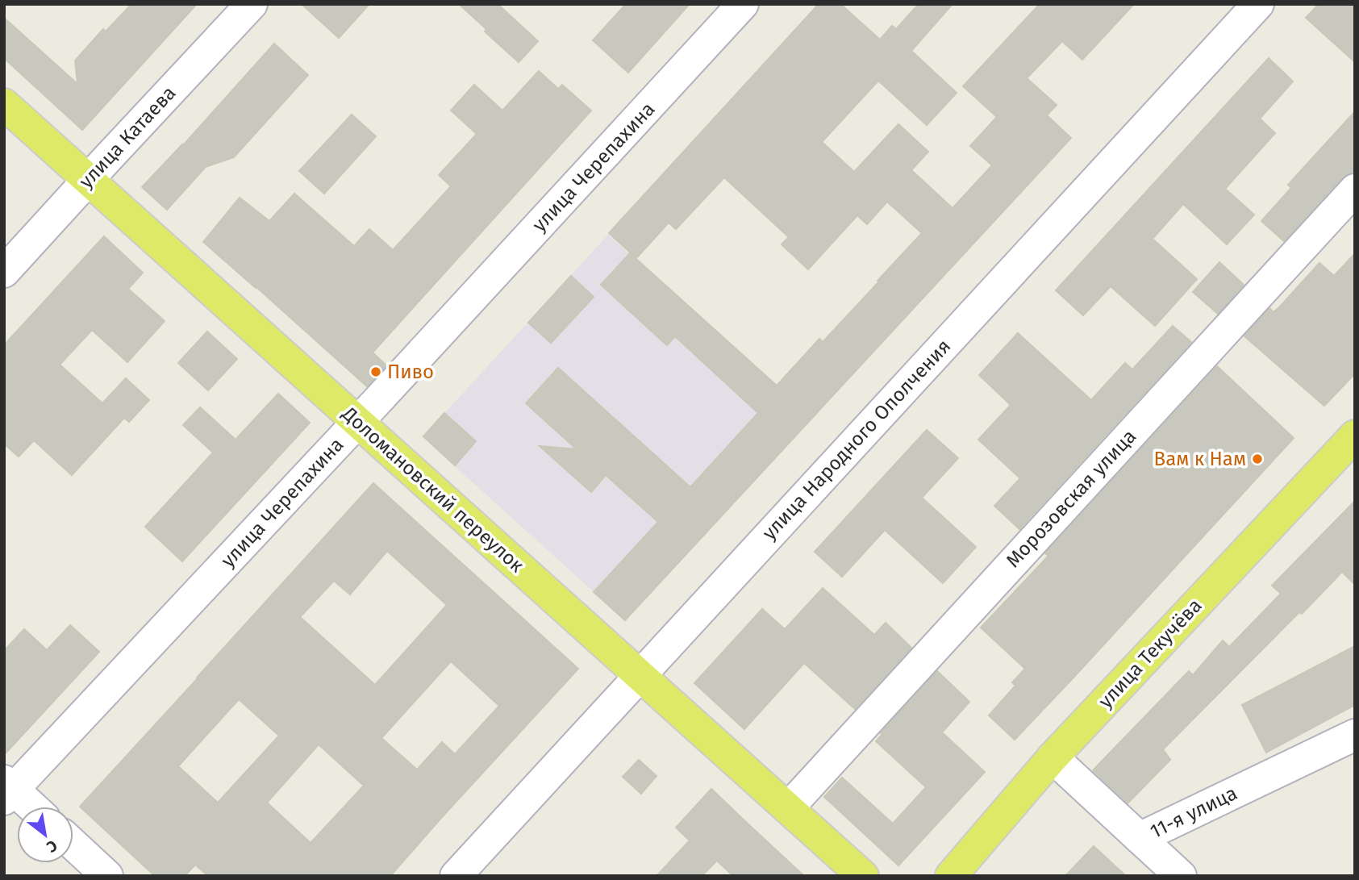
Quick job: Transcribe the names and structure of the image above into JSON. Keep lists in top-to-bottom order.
{
  "streets": {
    "main road": ["Доломановский переулок", "улица Текучёва"],
    "street": [
      "улица Катаева",
      "улица Черепахина",
      "улица Народного Ополчения",
      "Морозовская улица",
      "11-я улица"
    ]
  },
  "crossings": [
    ["улица Катаева", "Доломановский переулок"],
    ["улица Черепахина", "Доломановский переулок"],
    ["улица Народного Ополчения", "Доломановский переулок"],
    ["Доломановский переулок", "Морозовская улица"],
    ["улица Текучёва", "11-я улица"]
  ],
  "places": ["Пиво", "Вам к Нам"],
  "north": "bottom right"
}
